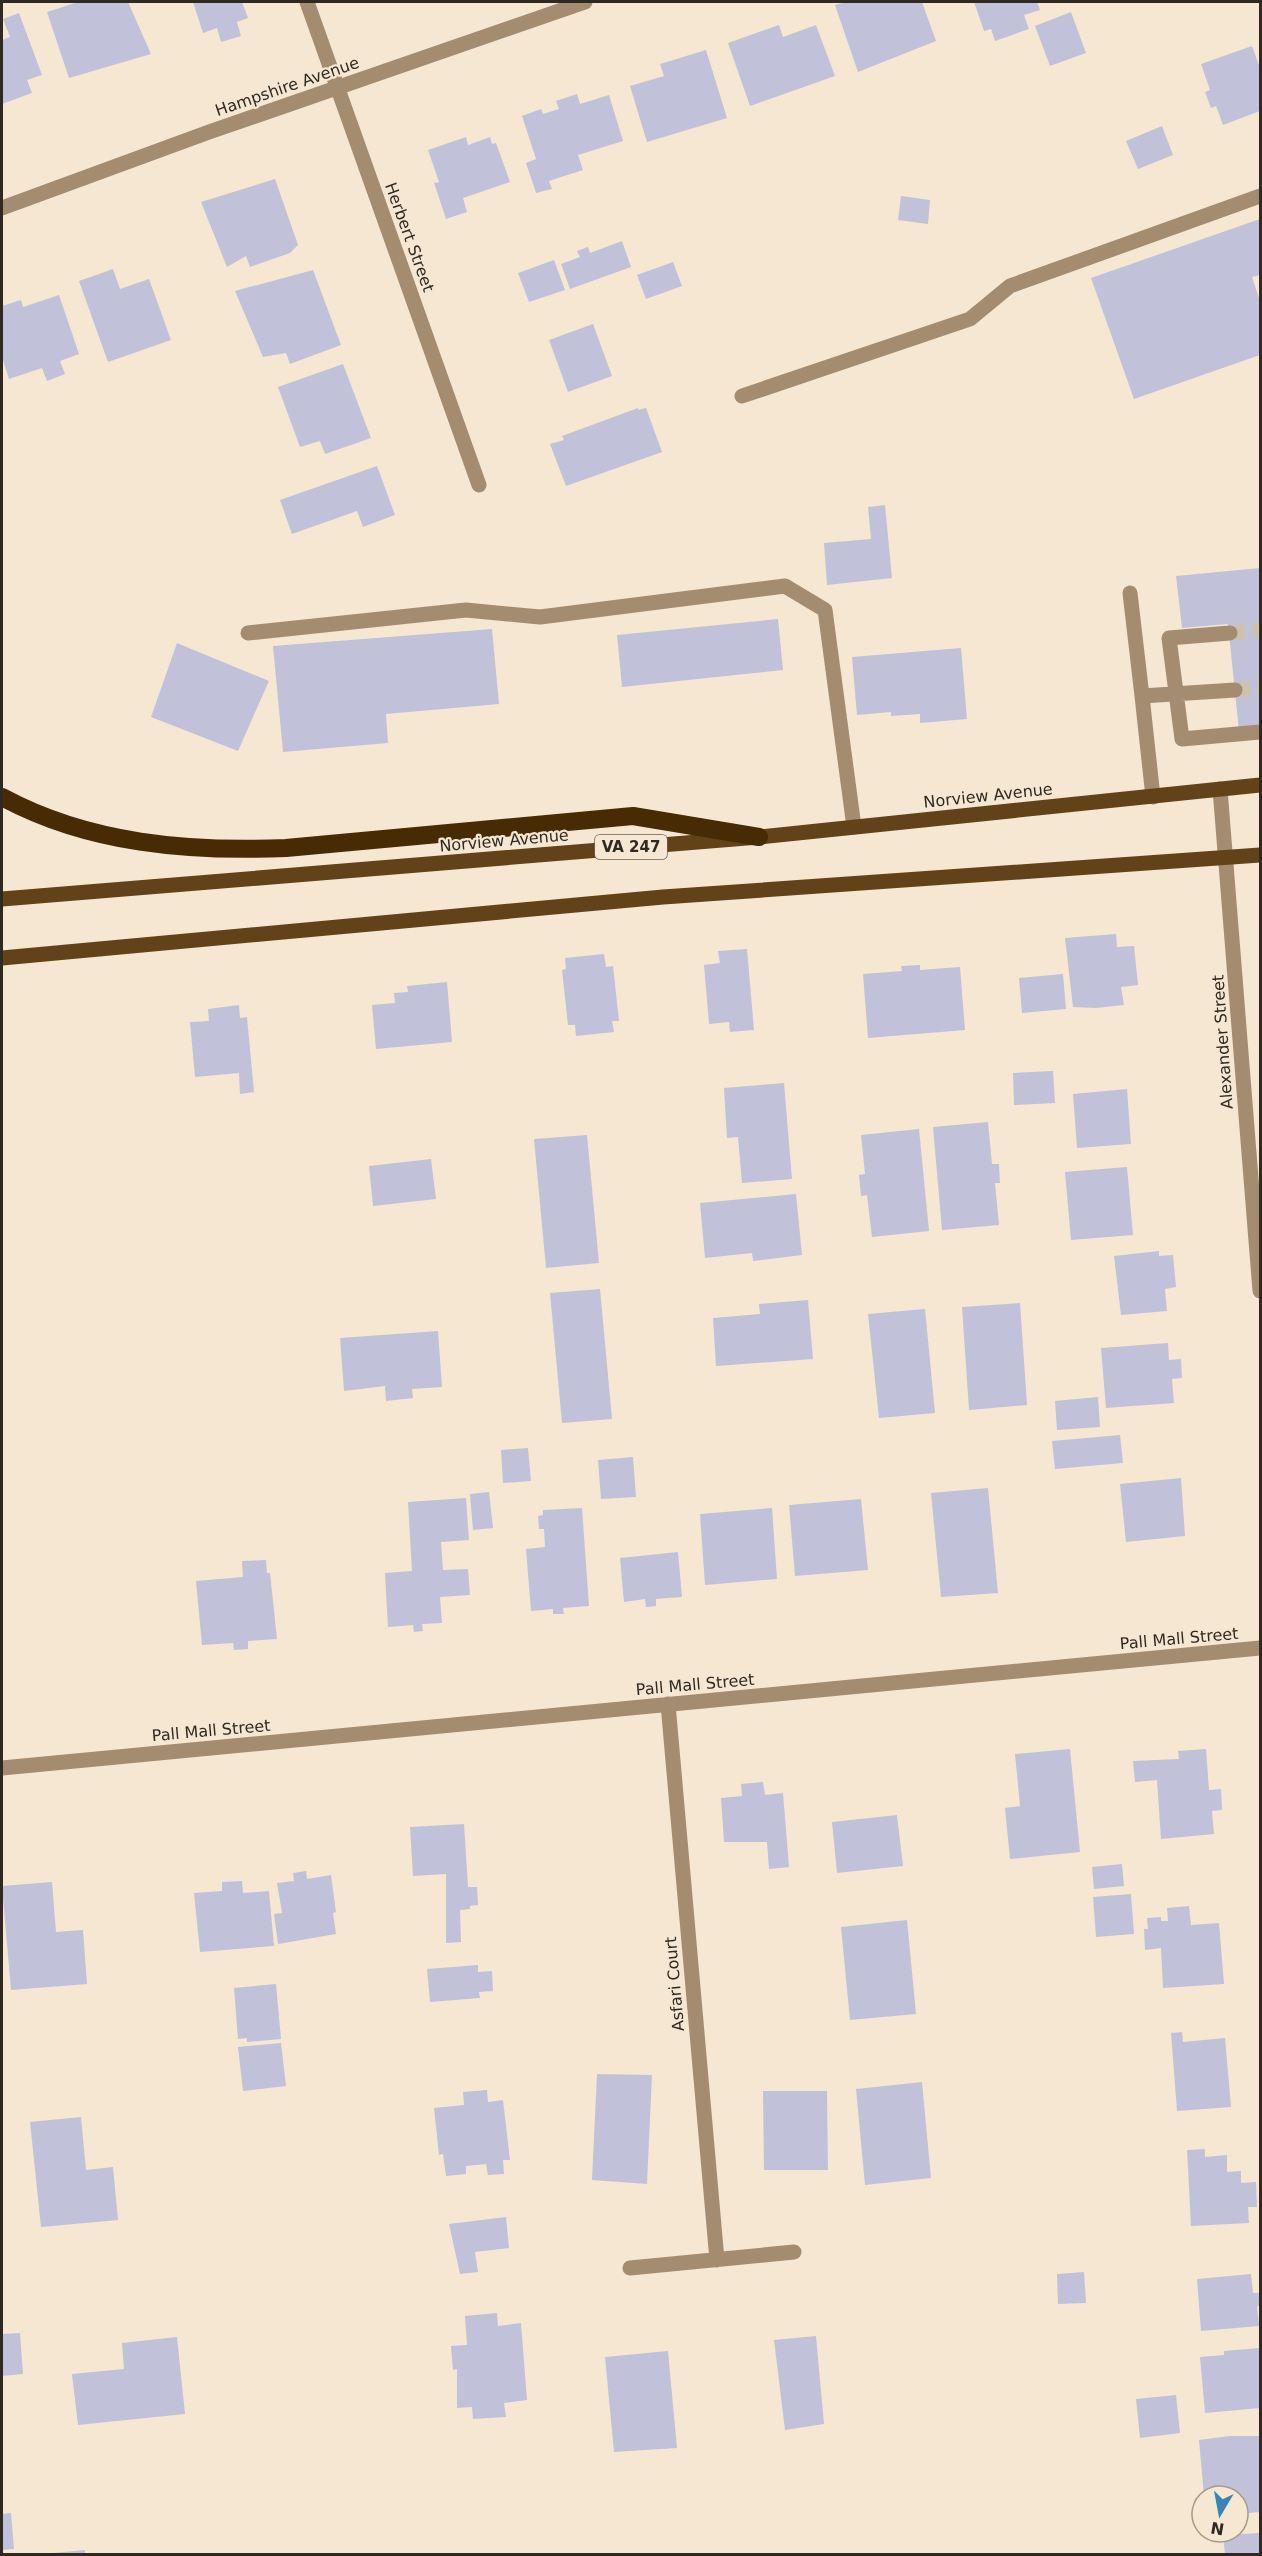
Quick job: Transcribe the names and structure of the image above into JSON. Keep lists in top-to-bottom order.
{
  "streets": {
    "main road": ["Norview Avenue", "VA 247"],
    "street": [
      "Hampshire Avenue",
      "Herbert Street",
      "Alexander Street",
      "Pall Mall Street",
      "Asfari Court"
    ]
  },
  "crossings": [
    ["Hampshire Avenue", "Herbert Street"],
    ["Norview Avenue", "Alexander Street"],
    ["Pall Mall Street", "Asfari Court"]
  ],
  "north": "bottom"
}
